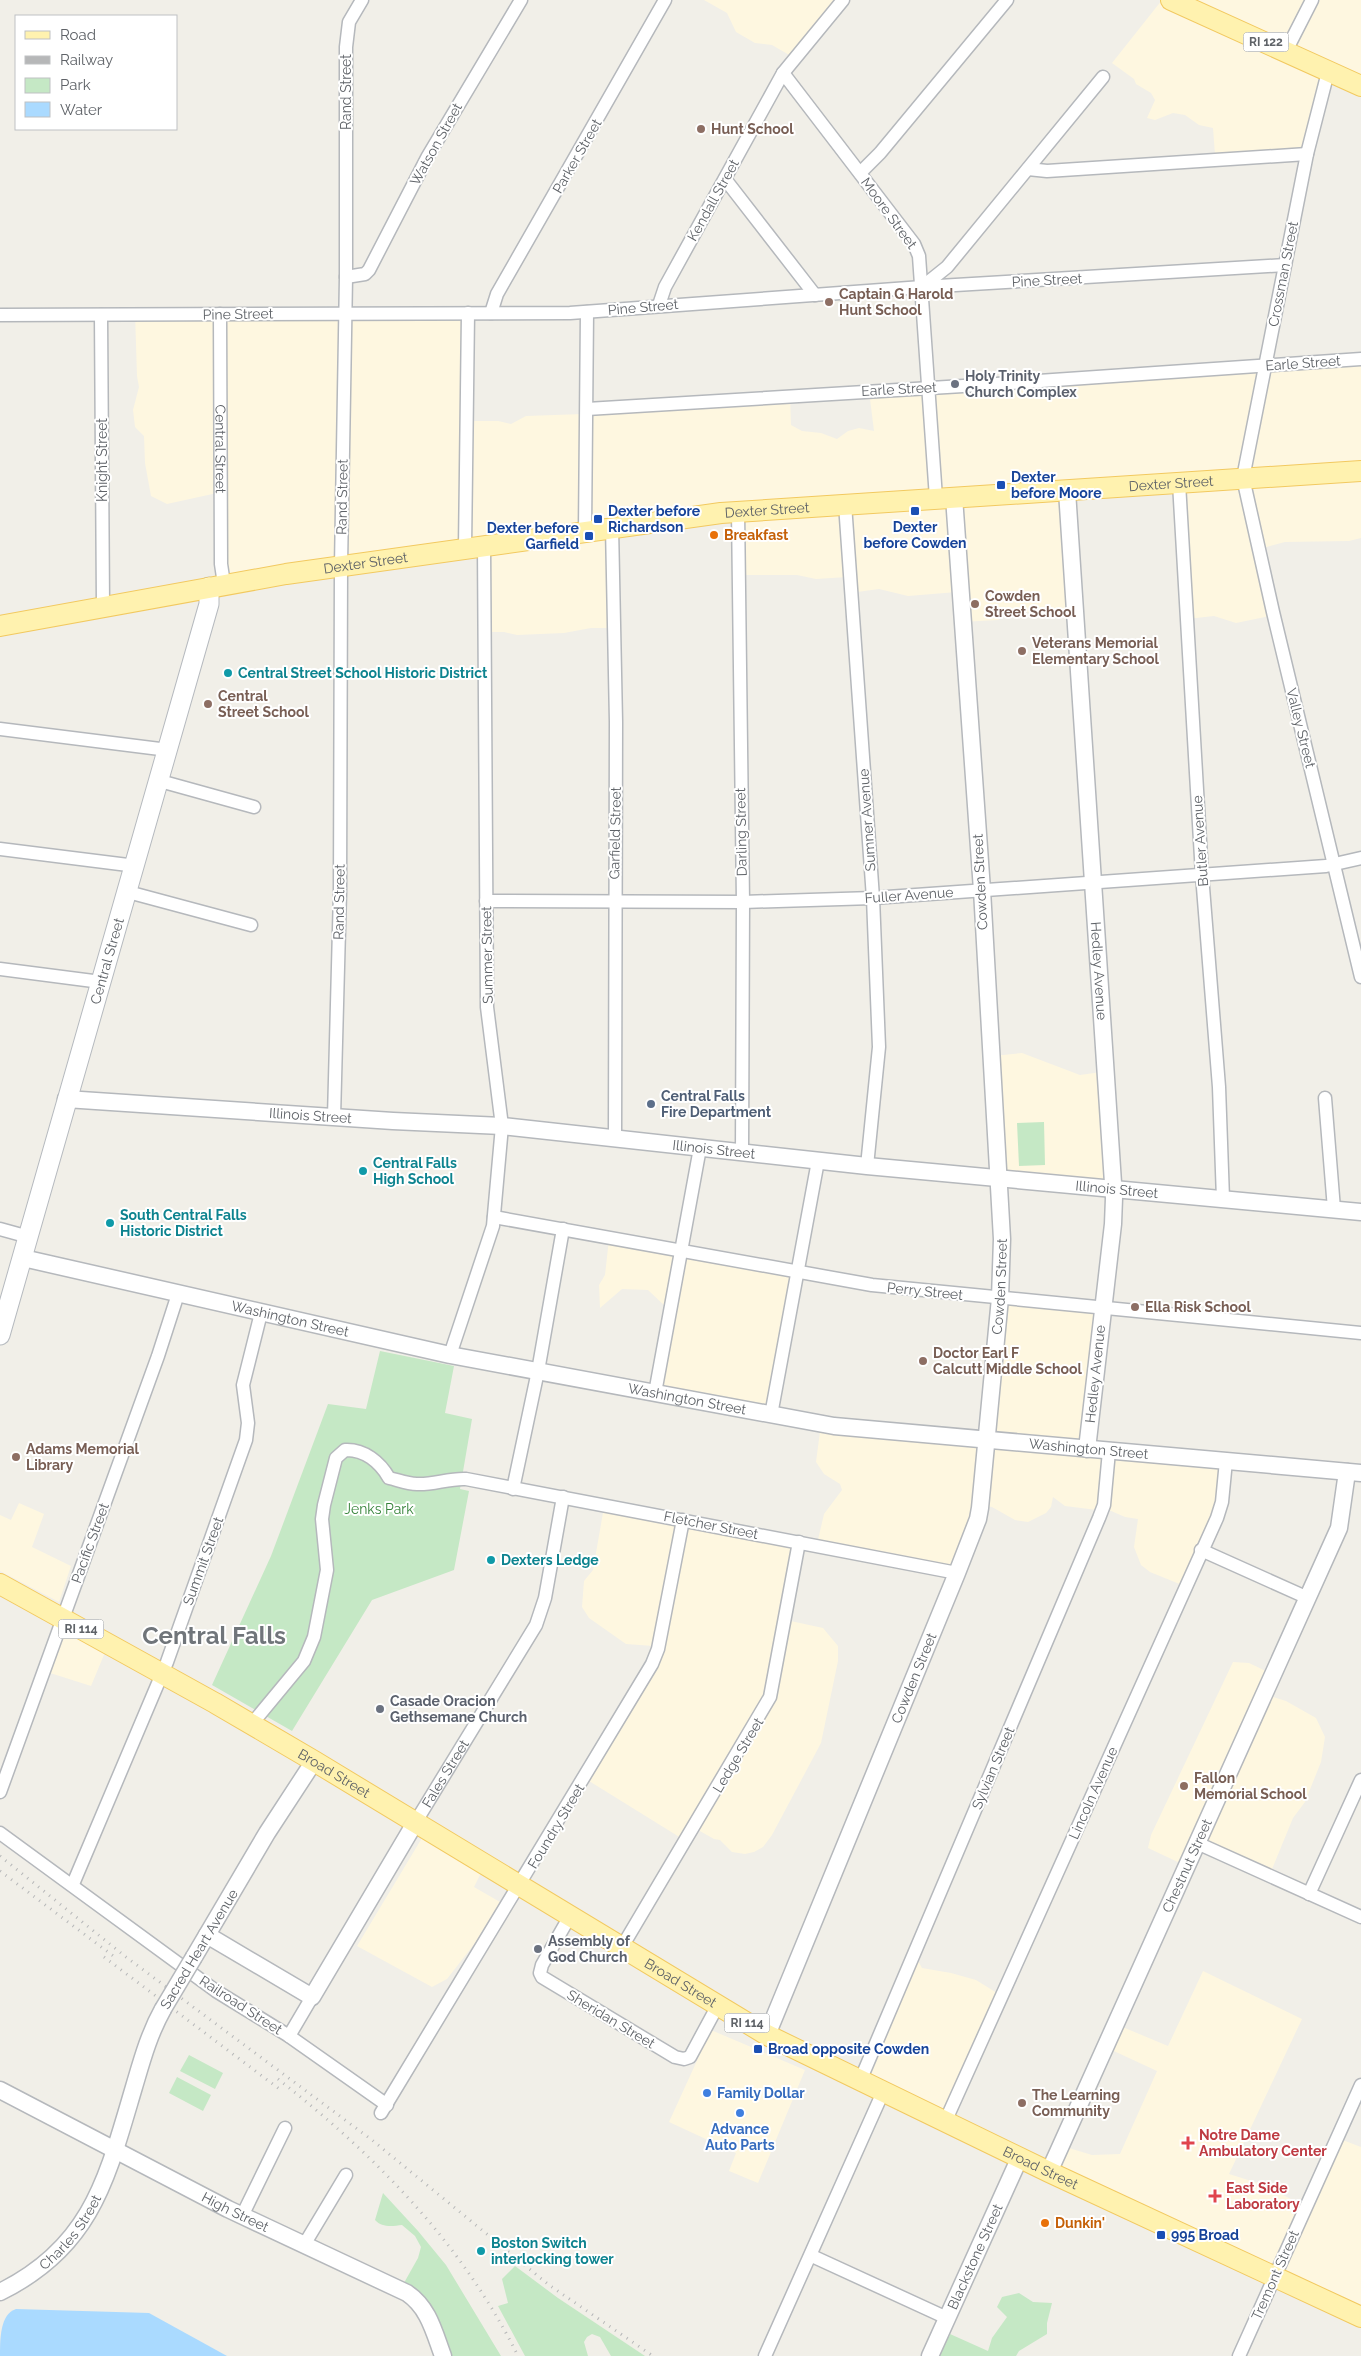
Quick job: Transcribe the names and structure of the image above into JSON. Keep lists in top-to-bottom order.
{
  "streets": {
    "main road": [
      "RI 122",
      "Central Street",
      "Dexter Street",
      "RI 114",
      "Broad Street"
    ],
    "street": [
      "Rand Street",
      "Watson Street",
      "Parker Street",
      "Kendall Street",
      "Moore Street",
      "Crossman Street",
      "Pine Street",
      "Earle Street",
      "Knight Street",
      "Valley Street",
      "Sumner Avenue",
      "Darling Street",
      "Garfield Street",
      "Butler Avenue",
      "Cowden Street",
      "Fuller Avenue",
      "Summer Street",
      "Hedley Avenue",
      "Illinois Street",
      "Perry Street",
      "Washington Street",
      "Fletcher Street",
      "Pacific Street",
      "Summit Street",
      "Ledge Street",
      "Sylvian Street",
      "Fales Street",
      "Lincoln Avenue",
      "Foundry Street",
      "Chestnut Street",
      "Sacred Heart Avenue",
      "Railroad Street",
      "Sheridan Street",
      "High Street",
      "Charles Street",
      "Blackstone Street",
      "Tremont Street"
    ]
  },
  "crossings": [
    ["RI 122", "Crossman Street"],
    ["Rand Street", "Watson Street"],
    ["Rand Street", "Pine Street"],
    ["Rand Street", "Dexter Street"],
    ["Rand Street", "Illinois Street"],
    ["Parker Street", "Pine Street"],
    ["Kendall Street", "Moore Street"],
    ["Kendall Street", "Pine Street"],
    ["Moore Street", "Pine Street"],
    ["Moore Street", "Earle Street"],
    ["Moore Street", "Dexter Street"],
    ["Moore Street", "Cowden Street"],
    ["Crossman Street", "Pine Street"],
    ["Crossman Street", "Earle Street"],
    ["Crossman Street", "Dexter Street"],
    ["Crossman Street", "Valley Street"],
    ["Pine Street", "Central Street"],
    ["Pine Street", "Knight Street"],
    ["Pine Street", "Summer Street"],
    ["Central Street", "Dexter Street"],
    ["Central Street", "Illinois Street"],
    ["Central Street", "Washington Street"],
    ["Knight Street", "Dexter Street"],
    ["Dexter Street", "Valley Street"],
    ["Dexter Street", "Sumner Avenue"],
    ["Dexter Street", "Darling Street"],
    ["Dexter Street", "Garfield Street"],
    ["Dexter Street", "Butler Avenue"],
    ["Dexter Street", "Cowden Street"],
    ["Dexter Street", "Summer Street"],
    ["Dexter Street", "Hedley Avenue"],
    ["Valley Street", "Fuller Avenue"],
    ["Sumner Avenue", "Fuller Avenue"],
    ["Sumner Avenue", "Illinois Street"],
    ["Darling Street", "Fuller Avenue"],
    ["Darling Street", "Illinois Street"],
    ["Garfield Street", "Fuller Avenue"],
    ["Garfield Street", "Illinois Street"],
    ["Butler Avenue", "Fuller Avenue"],
    ["Butler Avenue", "Illinois Street"],
    ["Cowden Street", "Fuller Avenue"],
    ["Cowden Street", "Illinois Street"],
    ["Cowden Street", "Perry Street"],
    ["Cowden Street", "Washington Street"],
    ["Cowden Street", "Fletcher Street"],
    ["Cowden Street", "Broad Street"],
    ["Fuller Avenue", "Summer Street"],
    ["Fuller Avenue", "Hedley Avenue"],
    ["Summer Street", "Illinois Street"],
    ["Summer Street", "Perry Street"],
    ["Summer Street", "Washington Street"],
    ["Hedley Avenue", "Illinois Street"],
    ["Hedley Avenue", "Perry Street"],
    ["Hedley Avenue", "Washington Street"],
    ["Washington Street", "Pacific Street"],
    ["Washington Street", "Summit Street"],
    ["Washington Street", "Sylvian Street"],
    ["Washington Street", "Lincoln Avenue"],
    ["Washington Street", "Chestnut Street"],
    ["Fletcher Street", "Ledge Street"],
    ["Fletcher Street", "Broad Street"],
    ["Fletcher Street", "Fales Street"],
    ["Fletcher Street", "Foundry Street"],
    ["Pacific Street", "Broad Street"],
    ["Summit Street", "Broad Street"],
    ["Summit Street", "Railroad Street"],
    ["Ledge Street", "Broad Street"],
    ["Sylvian Street", "Broad Street"],
    ["Broad Street", "Fales Street"],
    ["Broad Street", "Lincoln Avenue"],
    ["Broad Street", "Foundry Street"],
    ["Broad Street", "Chestnut Street"],
    ["Broad Street", "Sacred Heart Avenue"],
    ["Broad Street", "Sheridan Street"],
    ["Broad Street", "Blackstone Street"],
    ["Broad Street", "Tremont Street"],
    ["Fales Street", "Railroad Street"],
    ["Foundry Street", "Railroad Street"],
    ["Sacred Heart Avenue", "High Street"],
    ["Sacred Heart Avenue", "Charles Street"],
    ["High Street", "Charles Street"]
  ],
  "districts": ["Central Falls"],
  "parks": ["Jenks Park"],
  "places": {
    "other": [
      "Hunt School",
      "Captain G Harold Hunt School",
      "Holy Trinity Church Complex",
      "Breakfast",
      "Cowden Street School",
      "Veterans Memorial Elementary School",
      "Central Street School Historic District",
      "Central Street School",
      "Central Falls Fire Department",
      "Central Falls High School",
      "South Central Falls Historic District",
      "Ella Risk School",
      "Doctor Earl F Calcutt Middle School",
      "Adams Memorial Library",
      "Dexters Ledge",
      "Casade Oracion Gethsemane Church",
      "Fallon Memorial School",
      "Assembly of God Church",
      "Family Dollar",
      "The Learning Community",
      "Advance Auto Parts",
      "Dunkin'",
      "Boston Switch interlocking tower"
    ],
    "transit": [
      "Dexter before Moore",
      "Dexter before Cowden",
      "Dexter before Richardson",
      "Dexter before Garfield",
      "Broad opposite Cowden",
      "995 Broad"
    ],
    "health": ["Notre Dame Ambulatory Center", "East Side Laboratory"]
  },
  "legend": [
    "Road",
    "Railway",
    "Park",
    "Water"
  ]
}
